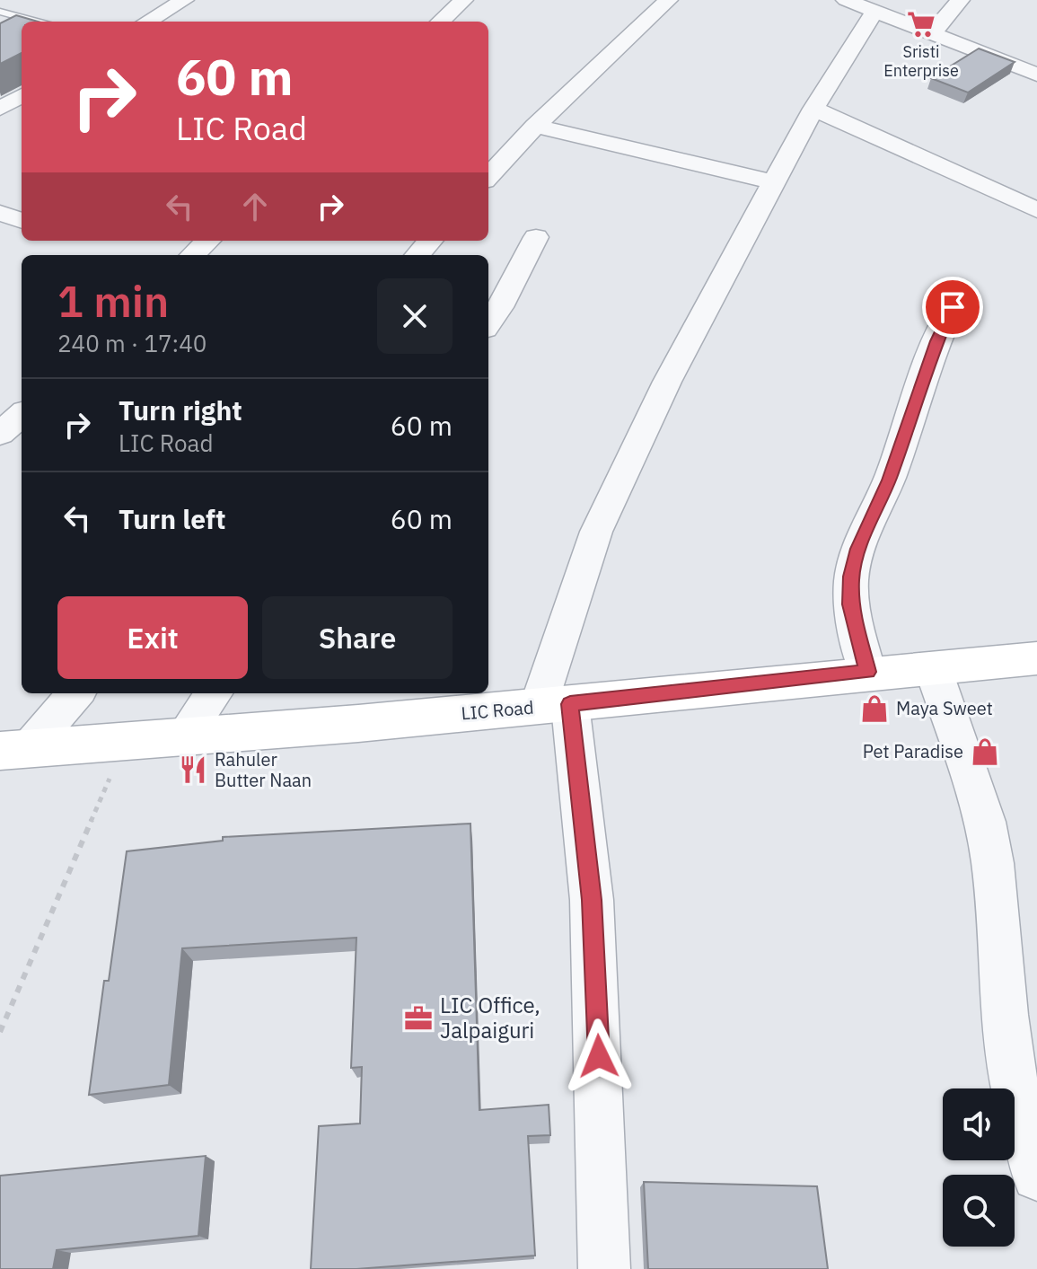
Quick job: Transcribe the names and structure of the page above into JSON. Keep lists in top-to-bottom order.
{
  "streets": {
    "main road": ["LIC Road"]
  },
  "places": {
    "supermarket": ["Sristi Enterprise"],
    "shop": ["Maya Sweet", "Pet Paradise"],
    "restaurant": ["Rahuler Butter Naan"],
    "office": ["LIC Office, Jalpaiguri"]
  },
  "page": {
    "turn": ["60 m", "LIC Road"],
    "heading": ["1 min", "240 m · 17:40"],
    "list": [
      {
        "name": "Turn right",
        "note": "LIC Road",
        "value": "60 m"
      },
      {
        "name": "Turn left",
        "value": "60 m"
      }
    ],
    "buttons": ["Exit", "Share"]
  }
}
